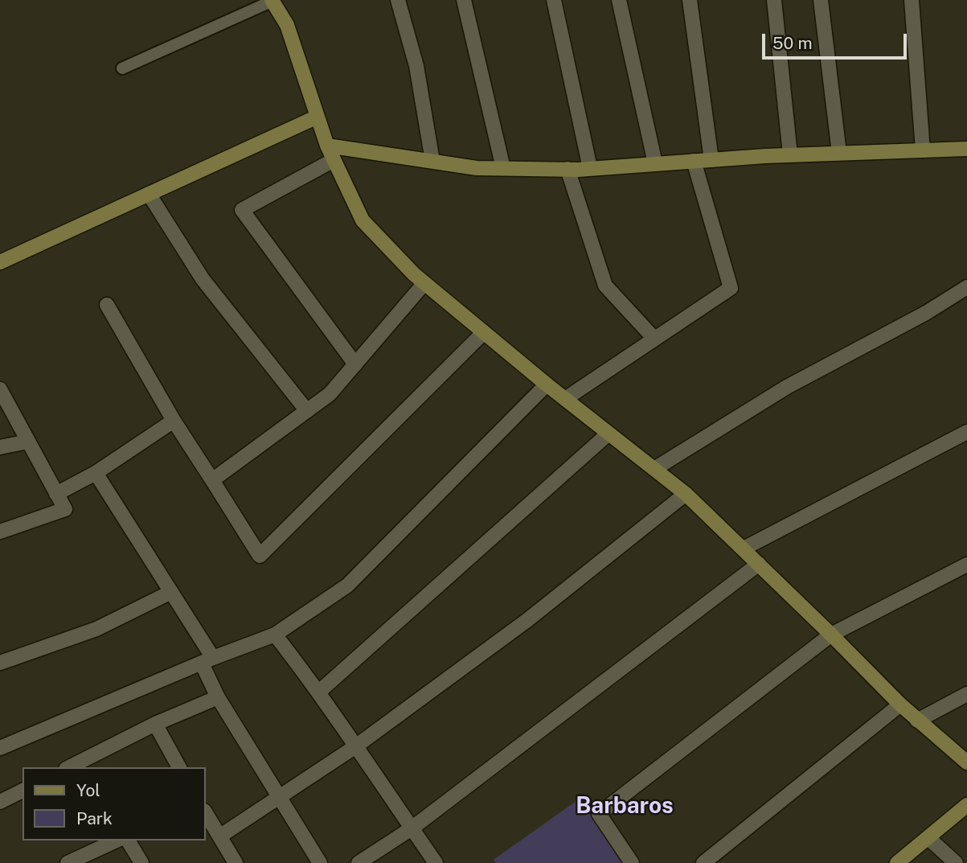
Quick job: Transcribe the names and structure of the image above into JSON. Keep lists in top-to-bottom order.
{
  "districts": ["Barbaros"],
  "legend": ["Yol", "Park"],
  "scale_bar": "50 m"
}
